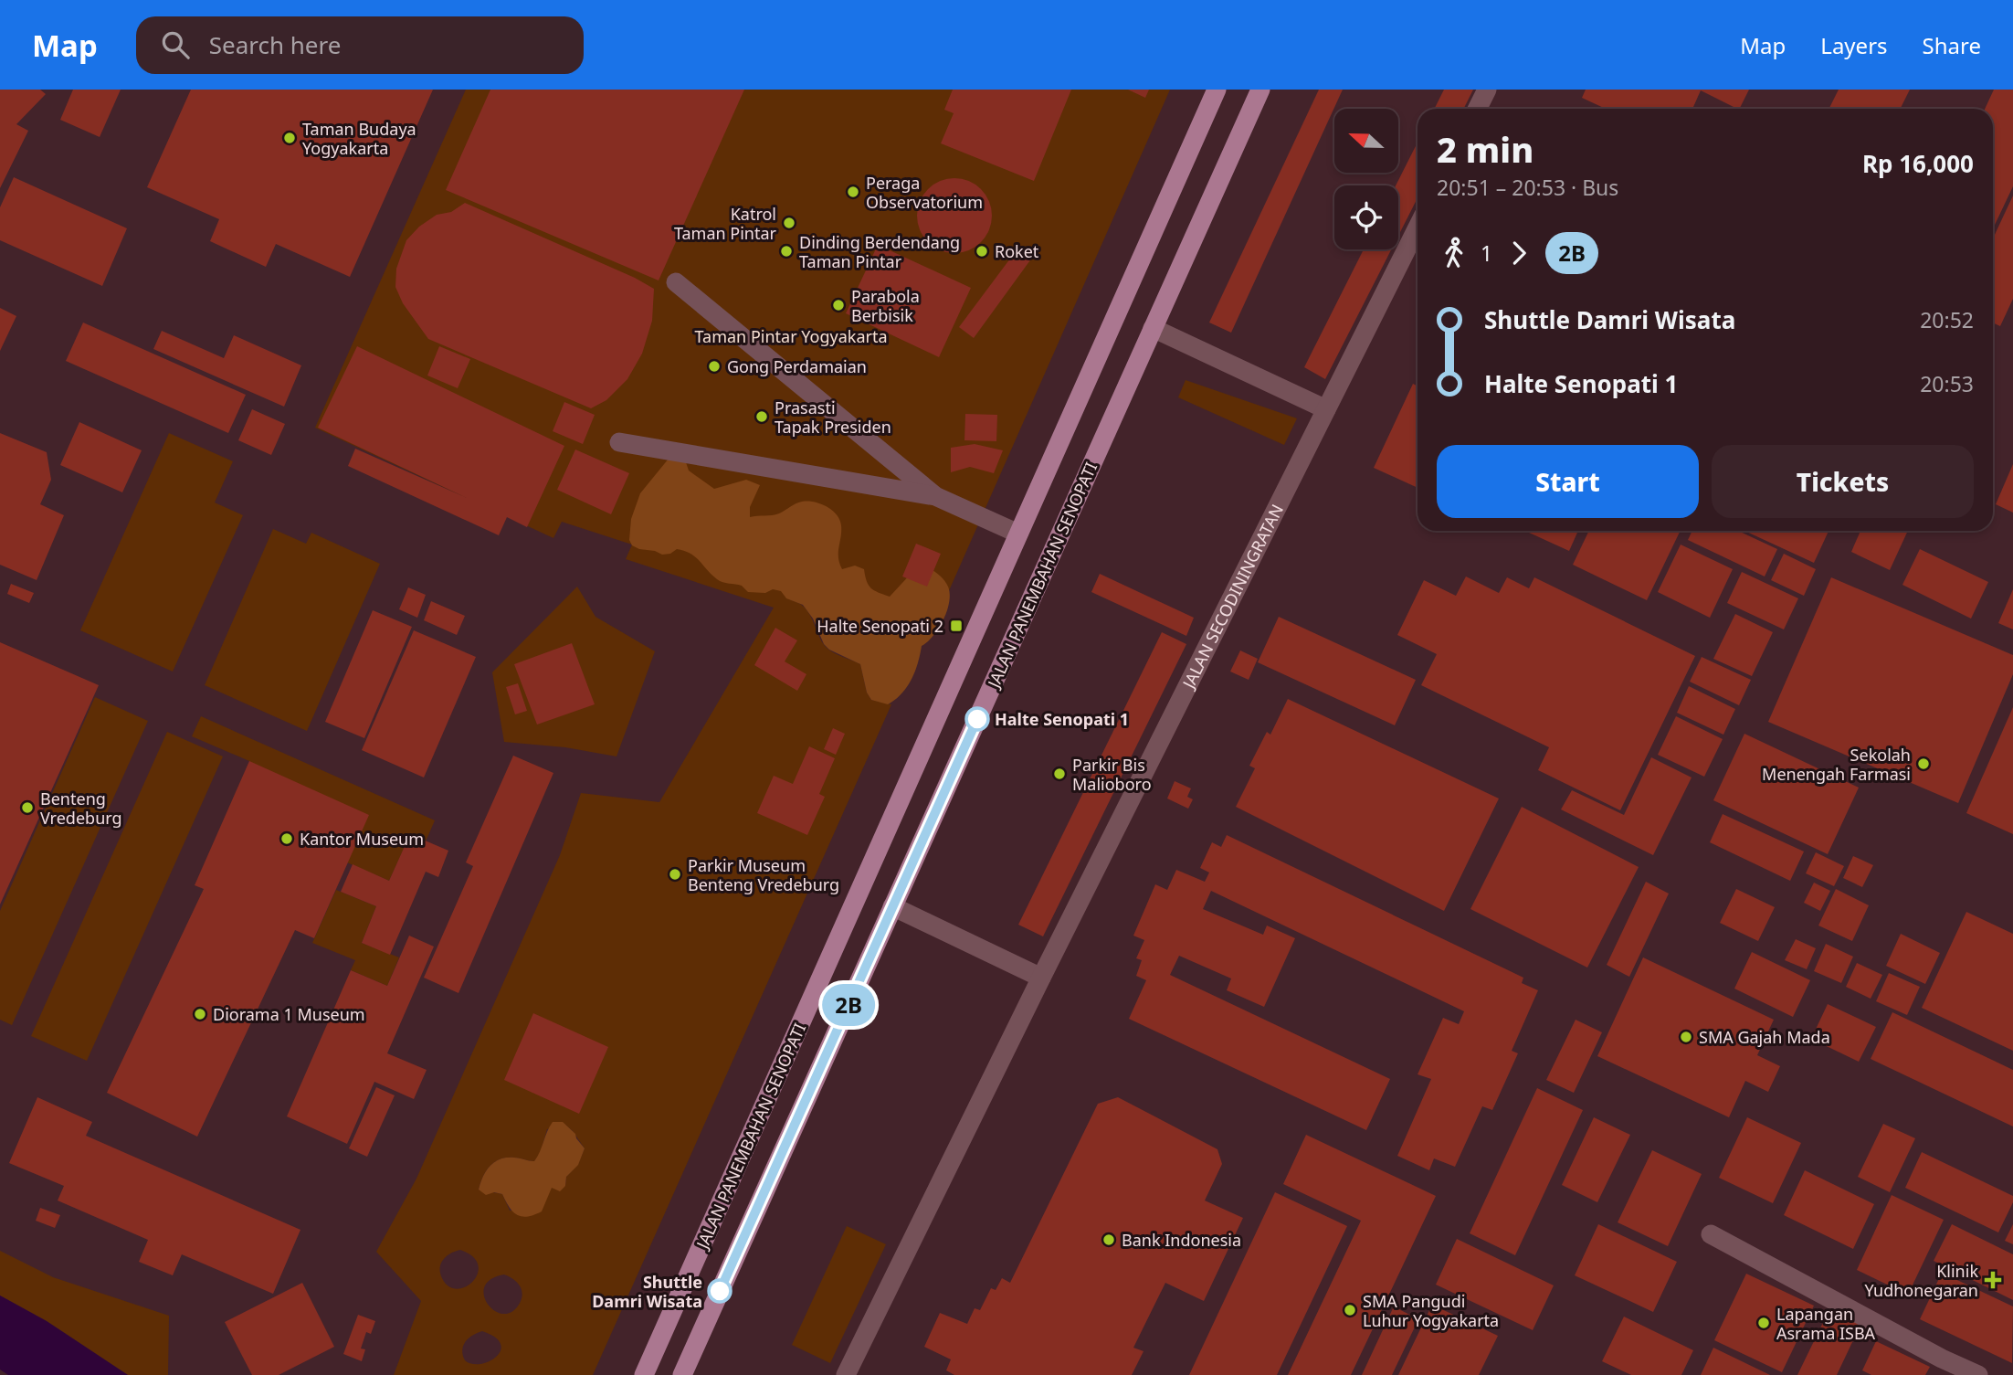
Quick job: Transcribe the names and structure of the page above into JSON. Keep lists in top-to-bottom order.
{
  "streets": {
    "main road": ["JALAN PANEMBAHAN SENOPATI"],
    "street": ["JALAN SECODININGRATAN"]
  },
  "parks": ["Taman Pintar Yogyakarta"],
  "places": {
    "other": [
      "Taman Budaya Yogyakarta",
      "Peraga Observatorium",
      "Katrol Taman Pintar",
      "Dinding Berdendang Taman Pintar",
      "Roket",
      "Parabola Berbisik",
      "Gong Perdamaian",
      "Prasasti Tapak Presiden",
      "Halte Senopati 1",
      "Sekolah Menengah Farmasi",
      "Parkir Bis Malioboro",
      "Benteng Vredeburg",
      "Kantor Museum",
      "Parkir Museum Benteng Vredeburg",
      "Diorama 1 Museum",
      "SMA Gajah Mada",
      "Bank Indonesia",
      "Shuttle Damri Wisata",
      "SMA Pangudi Luhur Yogyakarta",
      "Lapangan Asrama ISBA"
    ],
    "transit": ["Halte Senopati 2"],
    "health": ["Klinik Yudhonegaran"]
  },
  "lines": ["bus line 2B"],
  "north": "left",
  "page": {
    "header": "Map",
    "search": "Search here",
    "nav": ["Map", "Layers", "Share"],
    "on_map": "2B",
    "heading": ["2 min", "20:51 – 20:53 · Bus", "Rp 16,000"],
    "legs": ["1", "2B"],
    "list": [
      {
        "name": "Shuttle Damri Wisata",
        "value": "20:52"
      },
      {
        "name": "Halte Senopati 1",
        "value": "20:53"
      }
    ],
    "buttons": ["Start", "Tickets"]
  }
}
